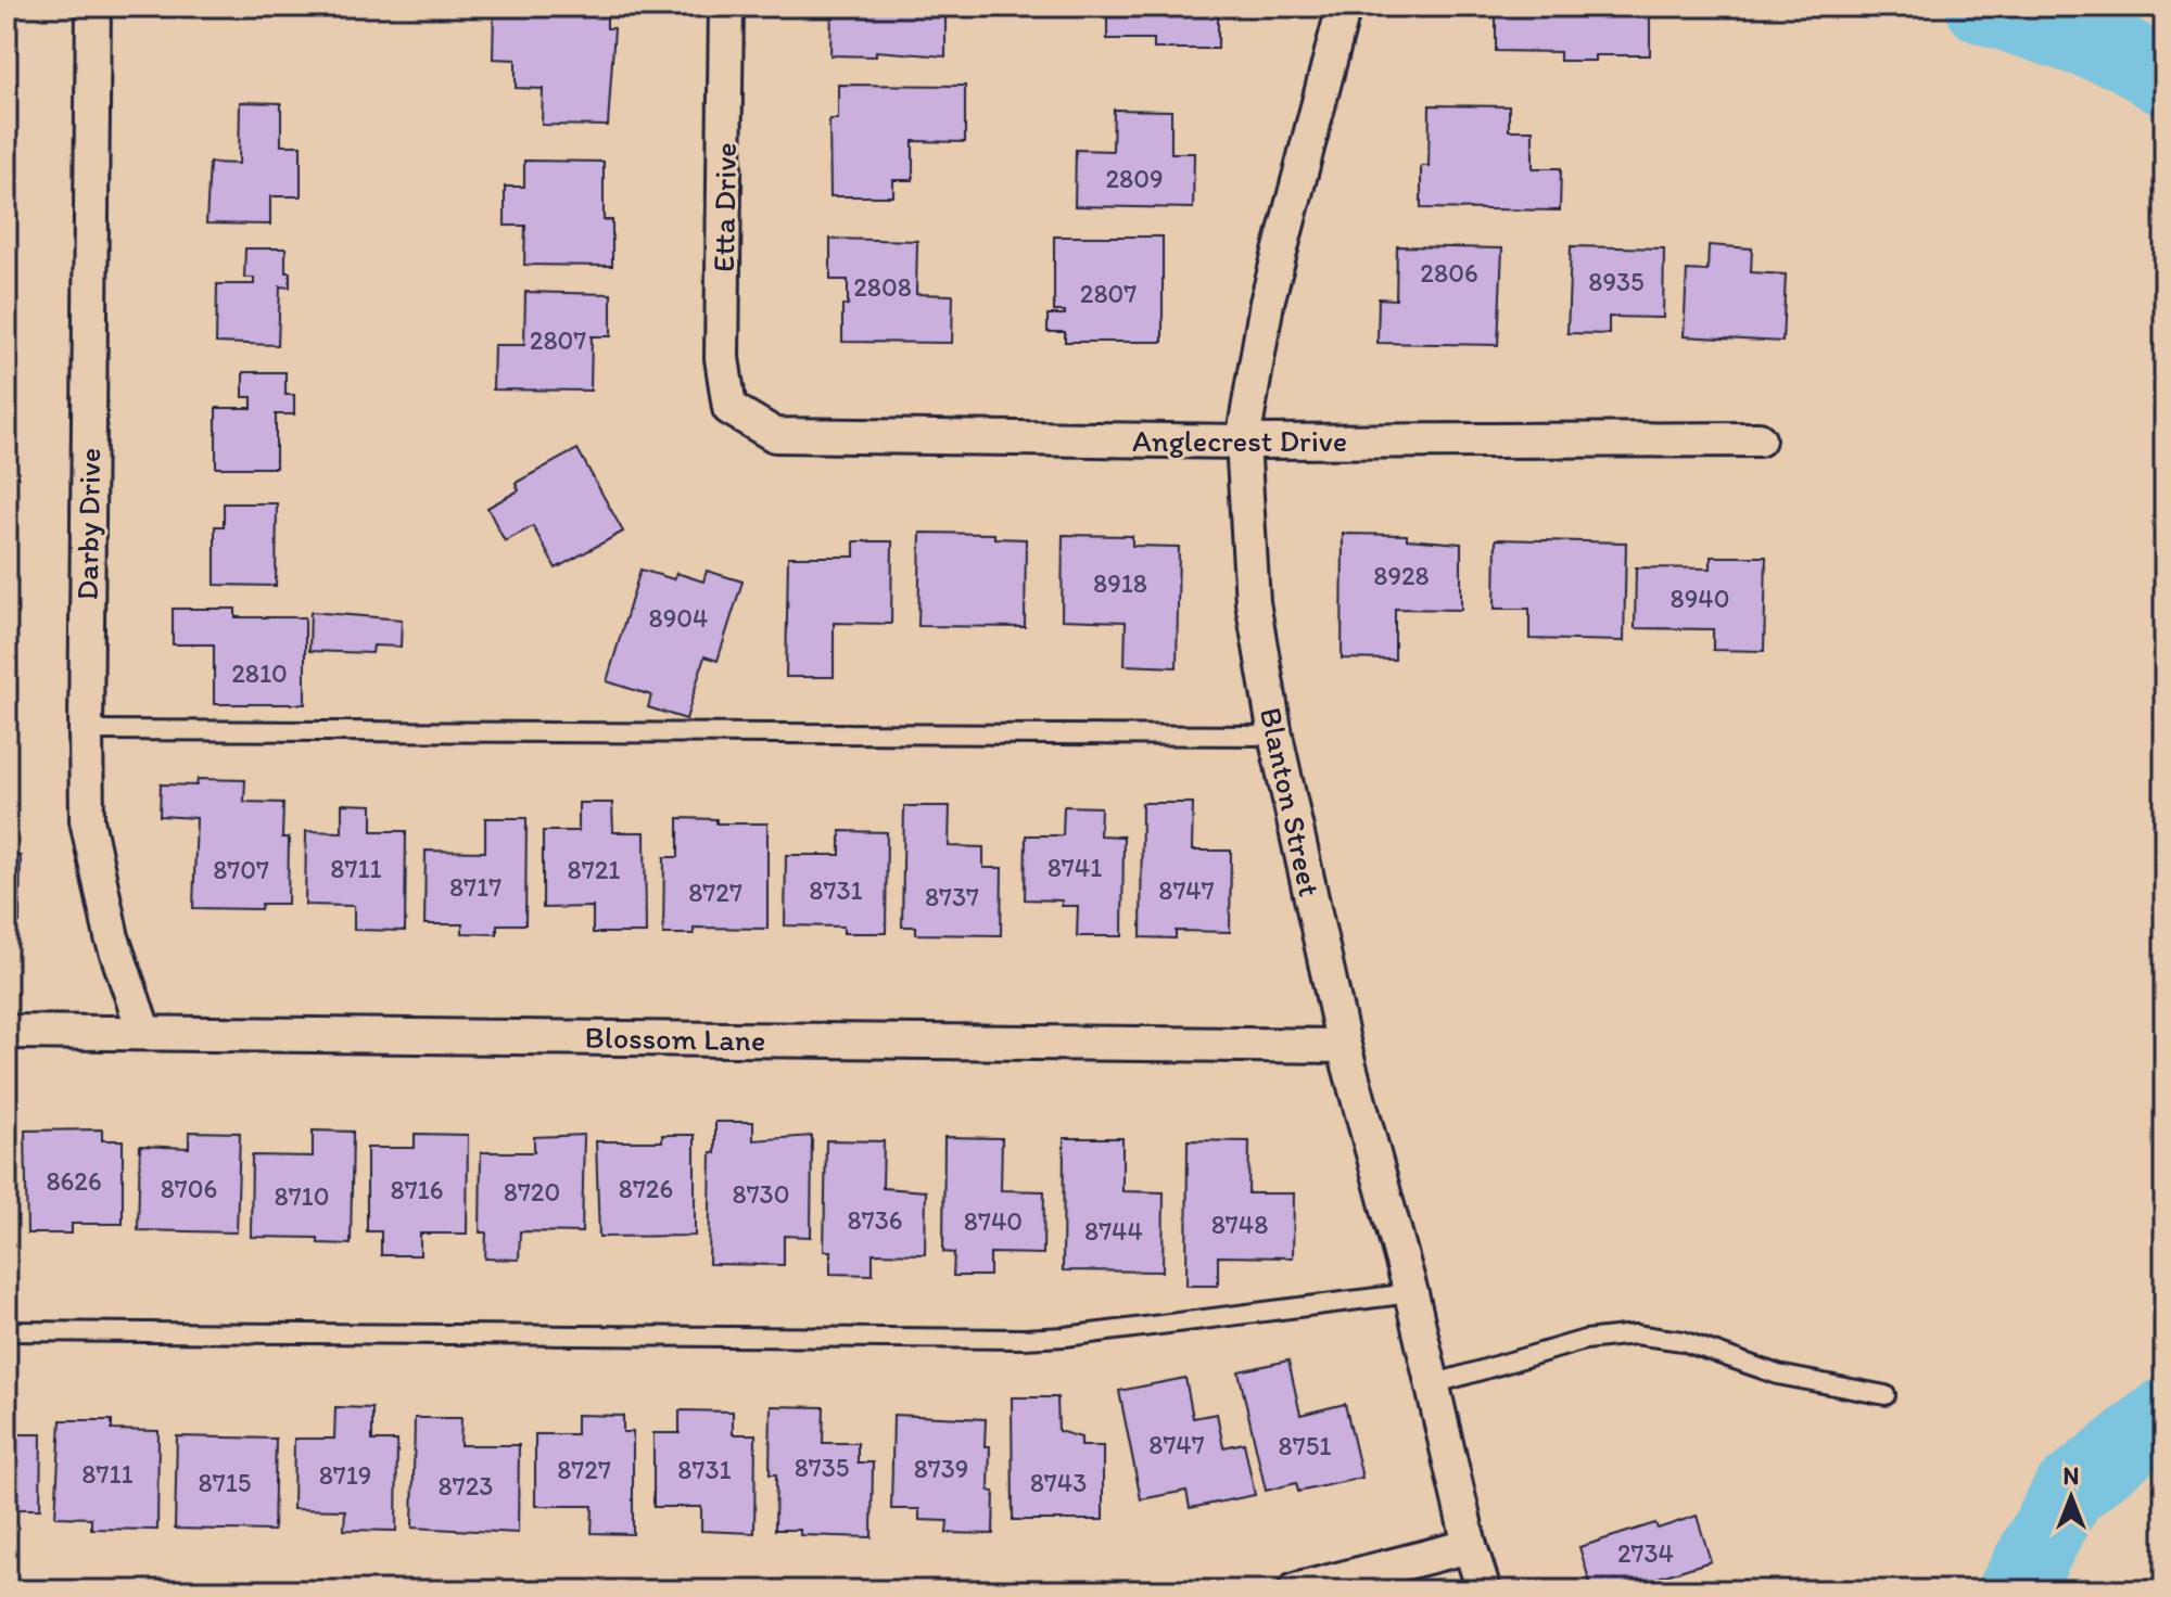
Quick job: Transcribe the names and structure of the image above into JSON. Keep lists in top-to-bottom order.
{
  "streets": {
    "street": [
      "Etta Drive",
      "Anglecrest Drive",
      "Darby Drive",
      "Blanton Street",
      "Blossom Lane"
    ]
  },
  "crossings": [
    ["Etta Drive", "Anglecrest Drive"],
    ["Anglecrest Drive", "Blanton Street"],
    ["Darby Drive", "Blossom Lane"],
    ["Blanton Street", "Blossom Lane"]
  ],
  "house_numbers": [
    "2809",
    "2806",
    "8935",
    "2808",
    "2807",
    "2807",
    "8928",
    "8918",
    "8940",
    "8904",
    "2810",
    "8741",
    "8711",
    "8707",
    "8721",
    "8717",
    "8731",
    "8747",
    "8727",
    "8737",
    "8626",
    "8706",
    "8726",
    "8716",
    "8720",
    "8730",
    "8710",
    "8736",
    "8740",
    "8748",
    "8744",
    "8747",
    "8751",
    "8735",
    "8739",
    "8727",
    "8731",
    "8711",
    "8719",
    "8715",
    "8743",
    "8723",
    "2734"
  ],
  "north": "top"
}
